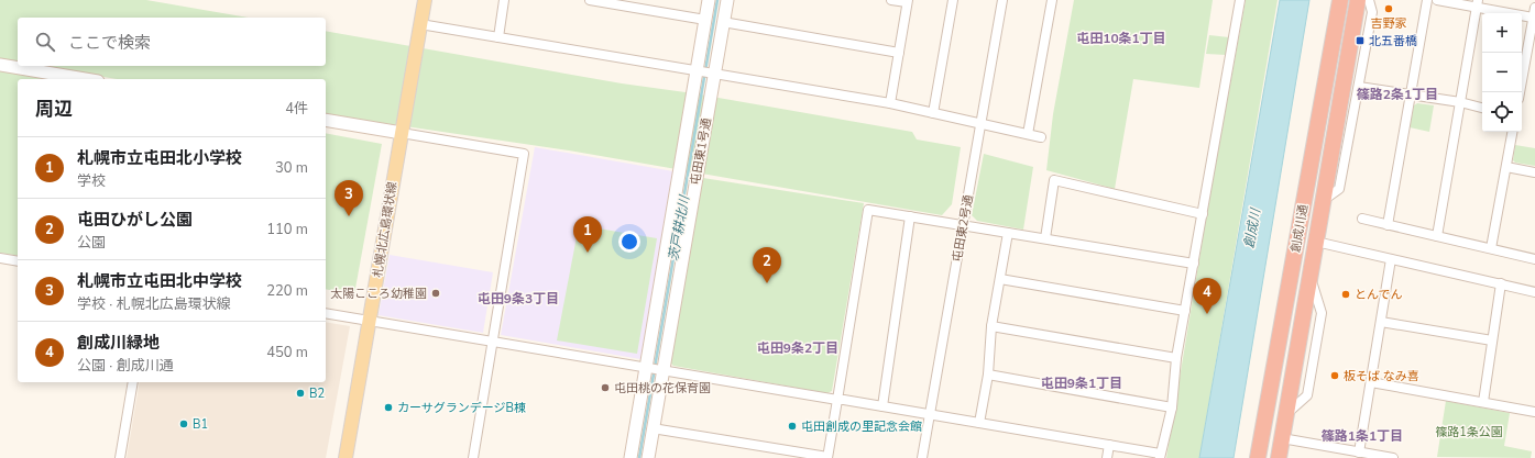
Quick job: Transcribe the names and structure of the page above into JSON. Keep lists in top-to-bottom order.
{
  "streets": {
    "highway": ["創成川通"],
    "main road": ["札幌北広島環状線"],
    "street": ["屯田東1号通", "屯田東2号通"]
  },
  "districts": [
    "屯田10条1丁目",
    "篠路2条1丁目",
    "屯田9条3丁目",
    "屯田9条2丁目",
    "屯田9条1丁目",
    "篠路1条1丁目"
  ],
  "water": ["茨戸耕北川", "創成川"],
  "parks": ["篠路1条公園"],
  "places": {
    "other": [
      "吉野家",
      "太陽こころ幼稚園",
      "とんでん",
      "板そば なみ喜",
      "屯田桃の花保育園",
      "B2",
      "カーサグランデージB棟",
      "B1",
      "屯田創成の里記念会館"
    ],
    "transit": ["北五番橋"]
  },
  "page": {
    "map_buttons": ["+", "−"],
    "search": "ここで検索",
    "heading": ["周辺", "4件"],
    "list": [
      {
        "mark": "1",
        "name": "札幌市立屯田北小学校",
        "note": "学校",
        "value": "30 m"
      },
      {
        "mark": "2",
        "name": "屯田ひがし公園",
        "note": "公園",
        "value": "110 m"
      },
      {
        "mark": "3",
        "name": "札幌市立屯田北中学校",
        "note": "学校 · 札幌北広島環状線",
        "value": "220 m"
      },
      {
        "mark": "4",
        "name": "創成川緑地",
        "note": "公園 · 創成川通",
        "value": "450 m"
      }
    ],
    "pins": [
      "3",
      "1",
      "2",
      "4"
    ]
  }
}
